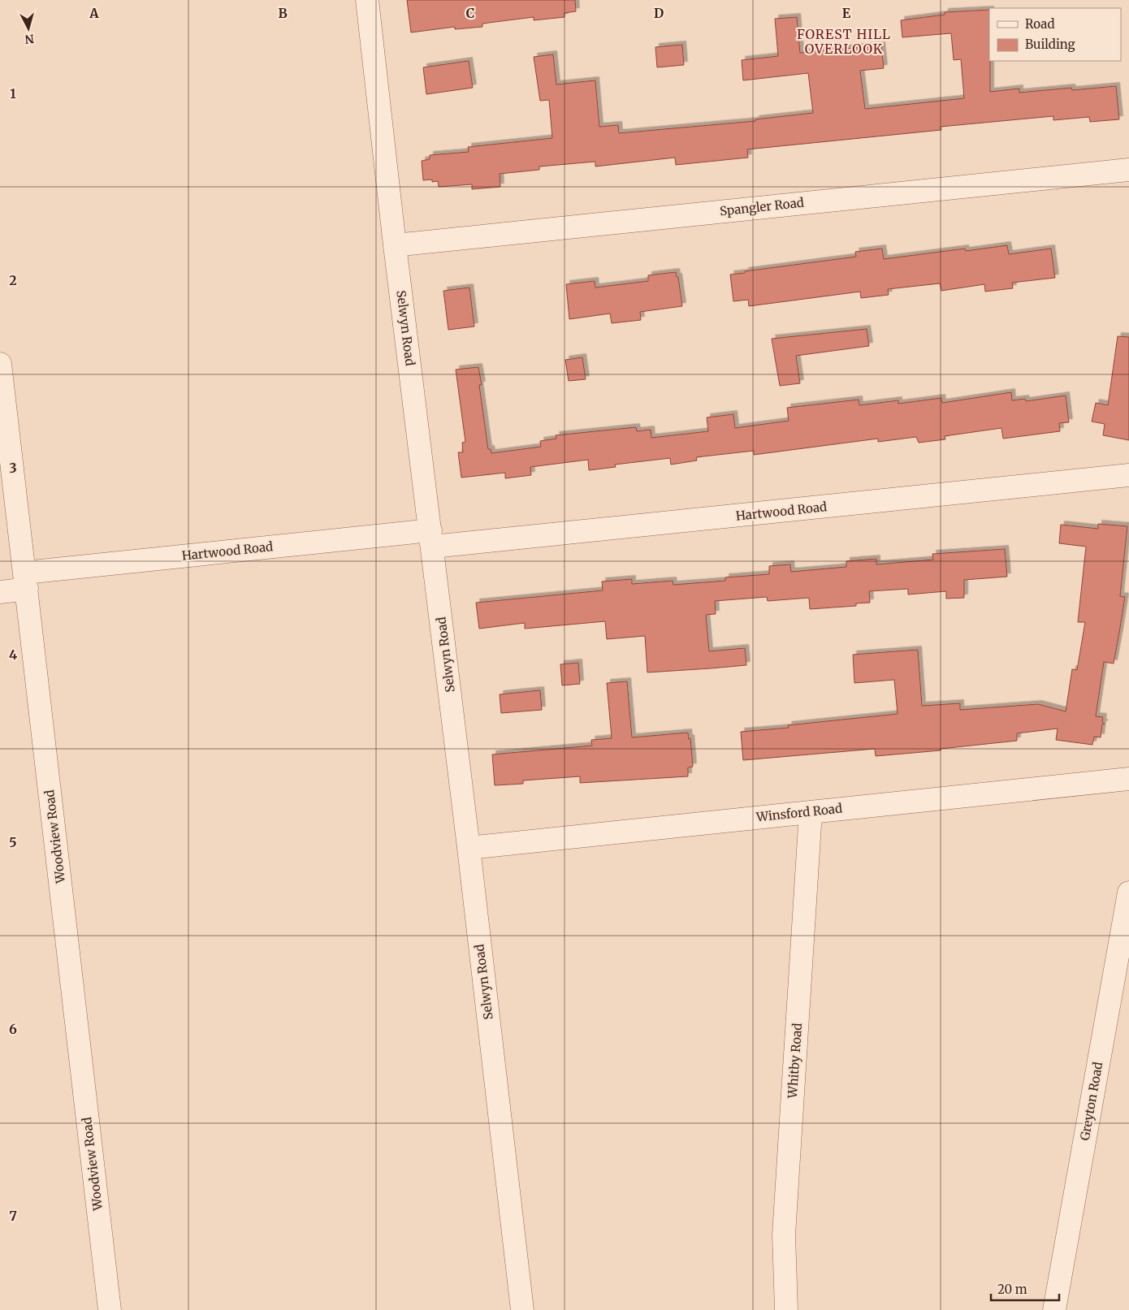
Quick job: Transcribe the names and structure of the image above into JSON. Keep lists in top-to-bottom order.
{
  "streets": {
    "street": [
      "Spangler Road",
      "Selwyn Road",
      "Hartwood Road",
      "Winsford Road",
      "Woodview Road",
      "Whitby Road",
      "Greyton Road"
    ]
  },
  "crossings": [
    ["Spangler Road", "Selwyn Road"],
    ["Selwyn Road", "Hartwood Road"],
    ["Selwyn Road", "Winsford Road"],
    ["Hartwood Road", "Woodview Road"],
    ["Winsford Road", "Whitby Road"]
  ],
  "districts": ["FOREST HILL OVERLOOK"],
  "legend": ["Road", "Building"],
  "scale_bar": "20 m",
  "north": "bottom",
  "grid": {
    "columns": [
      "A",
      "B",
      "C",
      "D",
      "E"
    ],
    "rows": [
      "1",
      "2",
      "3",
      "4",
      "5",
      "6",
      "7"
    ]
  }
}
